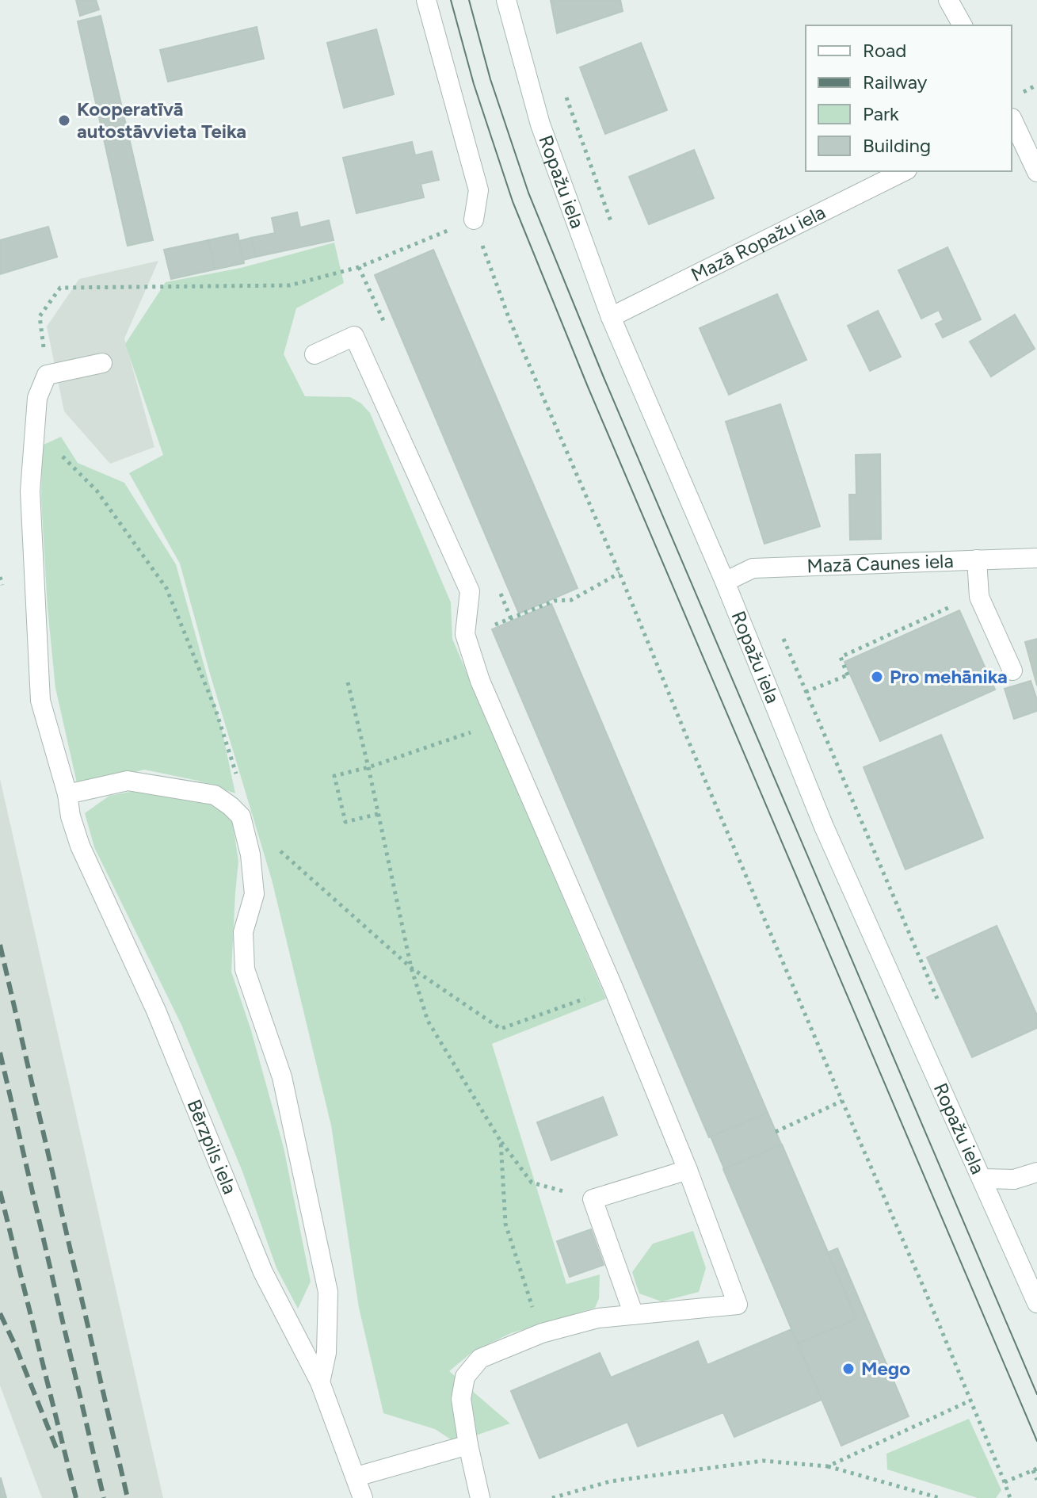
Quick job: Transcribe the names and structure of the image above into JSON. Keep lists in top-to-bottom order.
{
  "streets": {
    "street": [
      "Ropažu iela",
      "Mazā Ropažu iela",
      "Mazā Caunes iela",
      "Bērzpils iela"
    ]
  },
  "crossings": [
    ["Ropažu iela", "Mazā Ropažu iela"],
    ["Ropažu iela", "Mazā Caunes iela"]
  ],
  "places": ["Kooperatīvā autostāvvieta Teika", "Pro mehānika", "Mego"],
  "legend": [
    "Road",
    "Railway",
    "Park",
    "Building"
  ]
}
